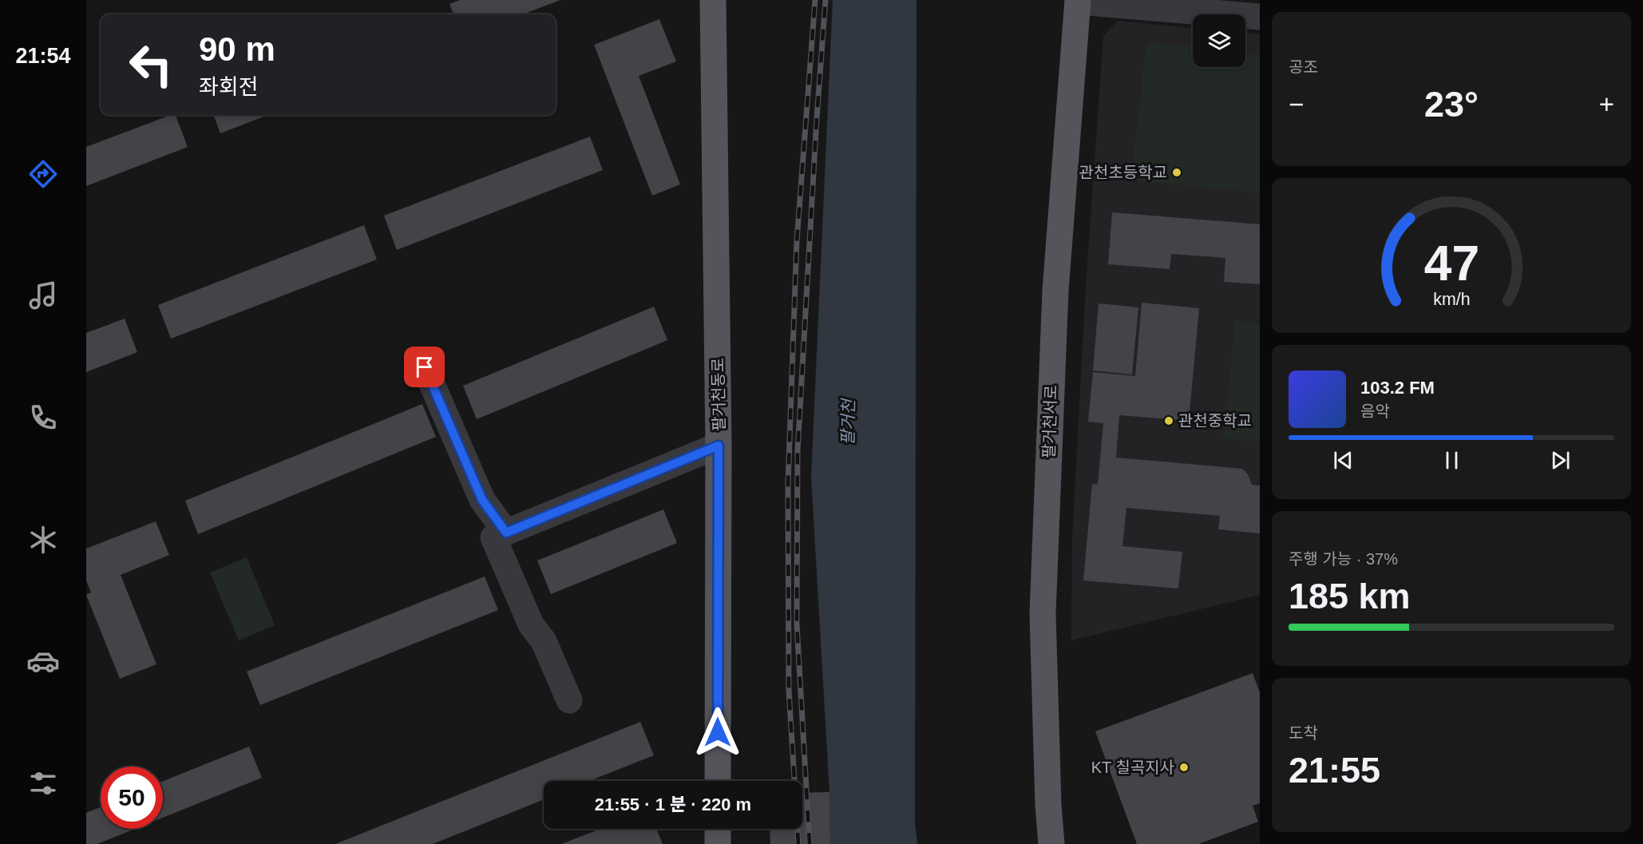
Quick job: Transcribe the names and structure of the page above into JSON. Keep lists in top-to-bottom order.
{
  "streets": {
    "main road": ["팔거천동로", "팔거천서로"]
  },
  "water": ["팔거천"],
  "places": ["관천초등학교", "관천중학교", "KT 칠곡지사"],
  "page": {
    "tabs": "21:54",
    "tile": [
      "공조",
      ["주행 가능 · 37%", "185 km"],
      ["도착", "21:55"]
    ],
    "turn": ["90 m", "좌회전"],
    "heat": ["−", "23°", "+"],
    "song": ["103.2 FM", "음악"],
    "limit": "50",
    "trip": "21:55 · 1 분 · 220 m",
    "gauge": ["47", "km/h"]
  }
}
